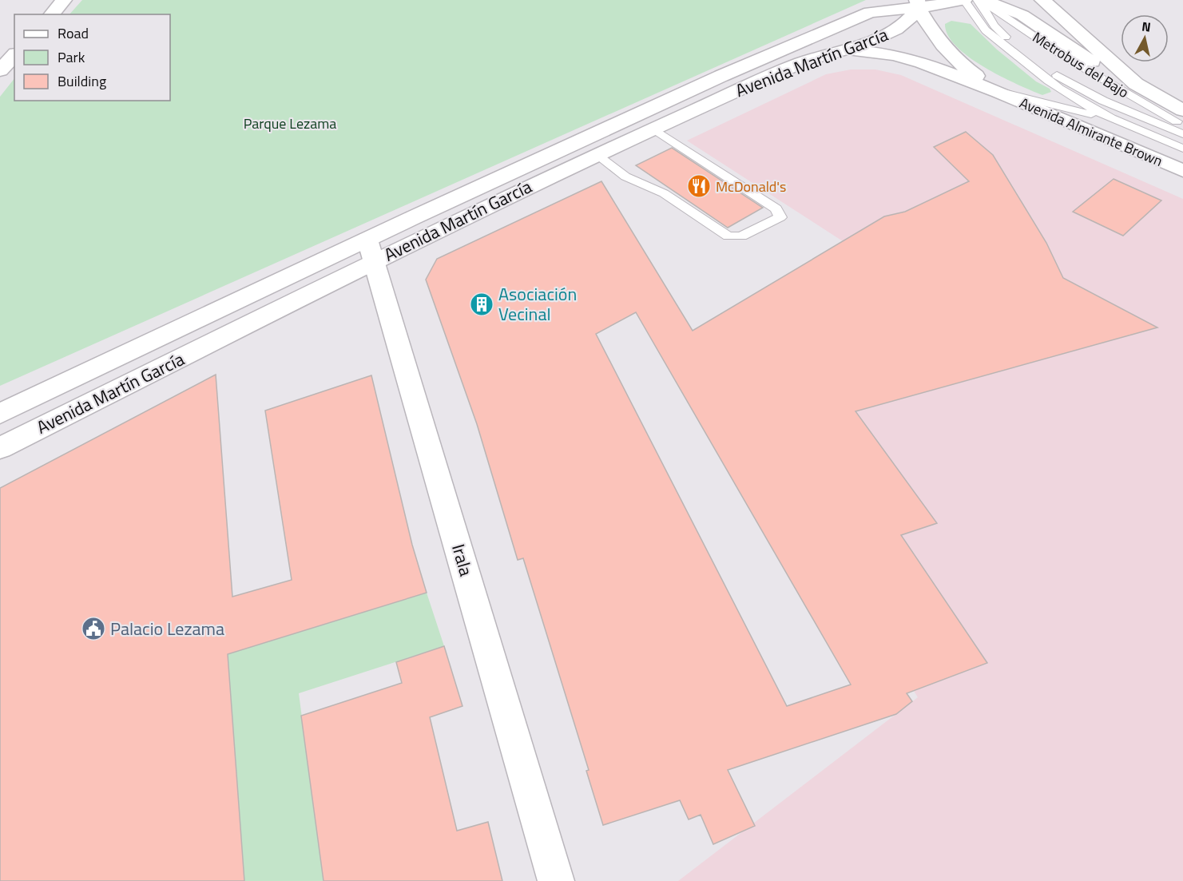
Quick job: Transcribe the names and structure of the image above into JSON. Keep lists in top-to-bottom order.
{
  "streets": {
    "main road": ["Avenida Martín García", "Avenida Almirante Brown", "Irala"],
    "lane": ["Metrobus del Bajo"]
  },
  "crossings": [
    ["Avenida Martín García", "Metrobus del Bajo"],
    ["Avenida Martín García", "Avenida Almirante Brown"],
    ["Avenida Martín García", "Irala"],
    ["Metrobus del Bajo", "Avenida Almirante Brown"]
  ],
  "parks": ["Parque Lezama"],
  "places": {
    "restaurant": ["McDonald's"],
    "building": ["Asociación Vecinal"],
    "public building": ["Palacio Lezama"]
  },
  "legend": ["Road", "Park", "Building"],
  "north": "top"
}
